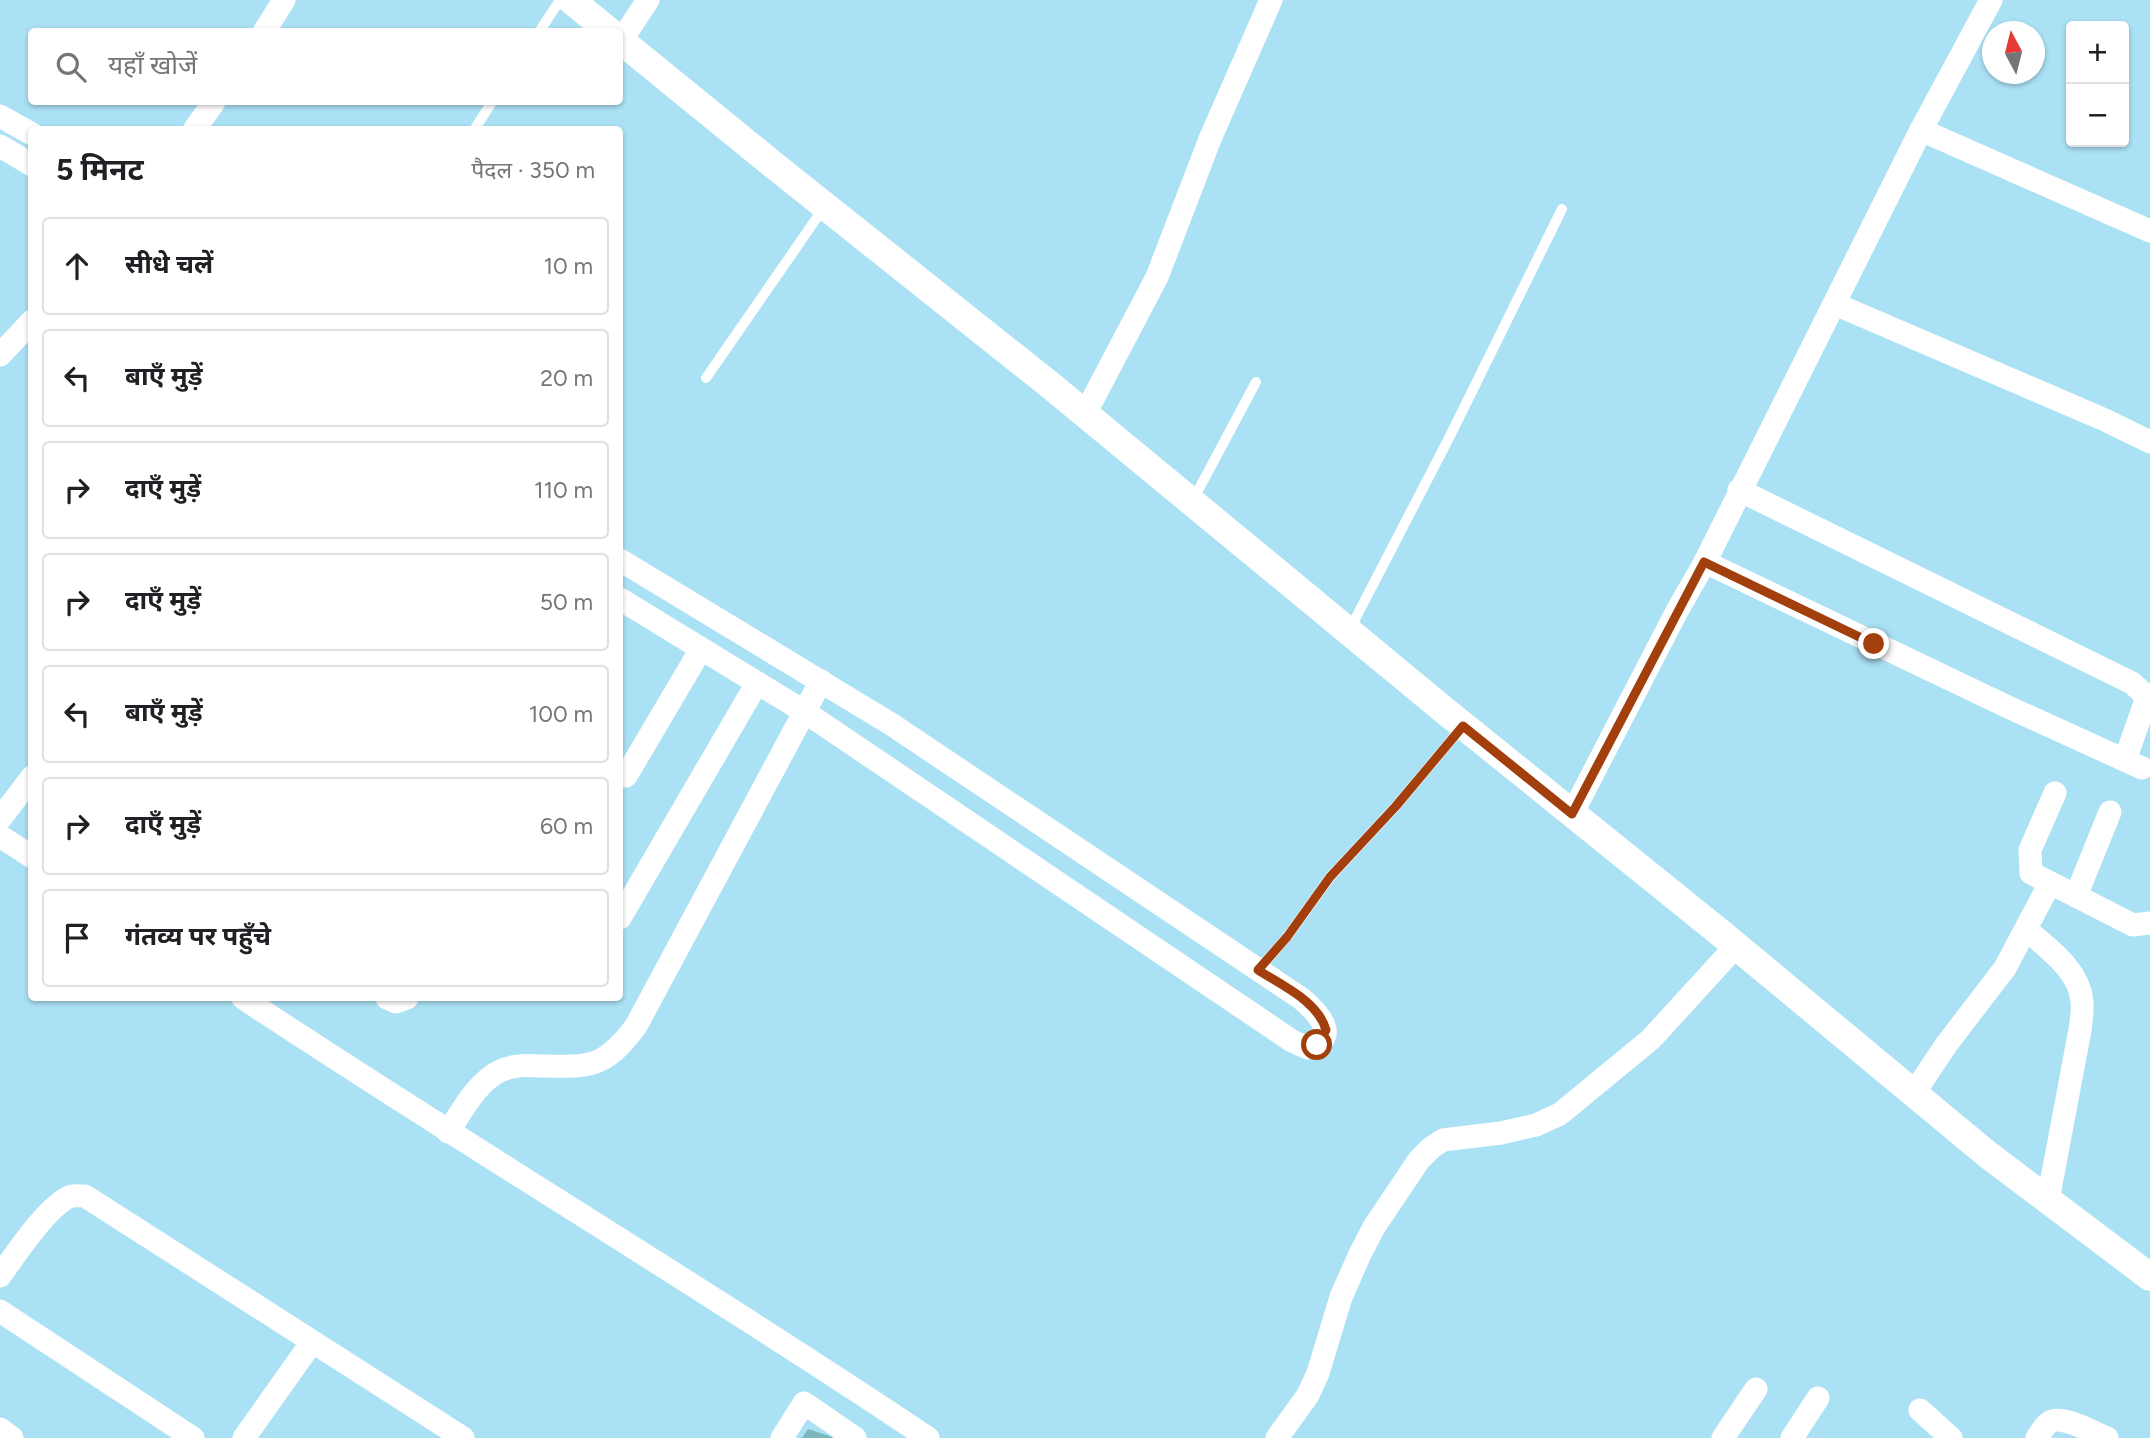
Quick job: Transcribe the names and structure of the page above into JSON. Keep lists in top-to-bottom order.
{
  "north": "top",
  "page": {
    "map_buttons": ["+", "−"],
    "search": "यहाँ खोजें",
    "heading": ["5 मिनट", "पैदल · 350 m"],
    "list": [
      ["सीधे चलें", "10 m"],
      ["बाएँ मुड़ें", "20 m"],
      ["दाएँ मुड़ें", "110 m"],
      ["दाएँ मुड़ें", "50 m"],
      ["बाएँ मुड़ें", "100 m"],
      ["दाएँ मुड़ें", "60 m"],
      "गंतव्य पर पहुँचे"
    ]
  }
}
